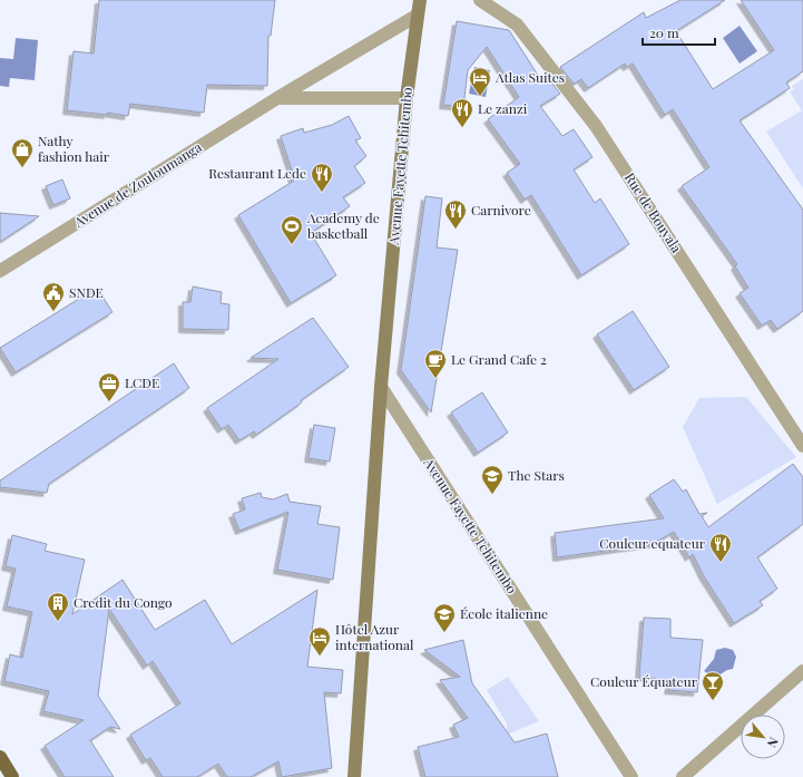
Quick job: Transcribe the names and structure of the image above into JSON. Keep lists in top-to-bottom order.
{
  "streets": {
    "street": ["Avenue Fayette Tchitembo", "Avenue de Zouloumanga", "Rue de Bouyala"]
  },
  "crossings": [
    ["Avenue Fayette Tchitembo", "Avenue de Zouloumanga"]
  ],
  "places": {
    "hotel": ["Atlas Suites", "Hôtel Azur international"],
    "restaurant": [
      "Le zanzi",
      "Restaurant Lcde",
      "Carnivore",
      "Couleur equateur"
    ],
    "shop": ["Nathy fashion hair"],
    "sports": ["Academy de basketball"],
    "public building": ["SNDE"],
    "cafe": ["Le Grand Cafe 2"],
    "office": ["LCDE"],
    "school or university": ["The Stars", "École italienne"],
    "building": ["Credit du Congo"],
    "bar": ["Couleur Équateur"]
  },
  "scale_bar": "20 m",
  "north": "bottom right"
}
